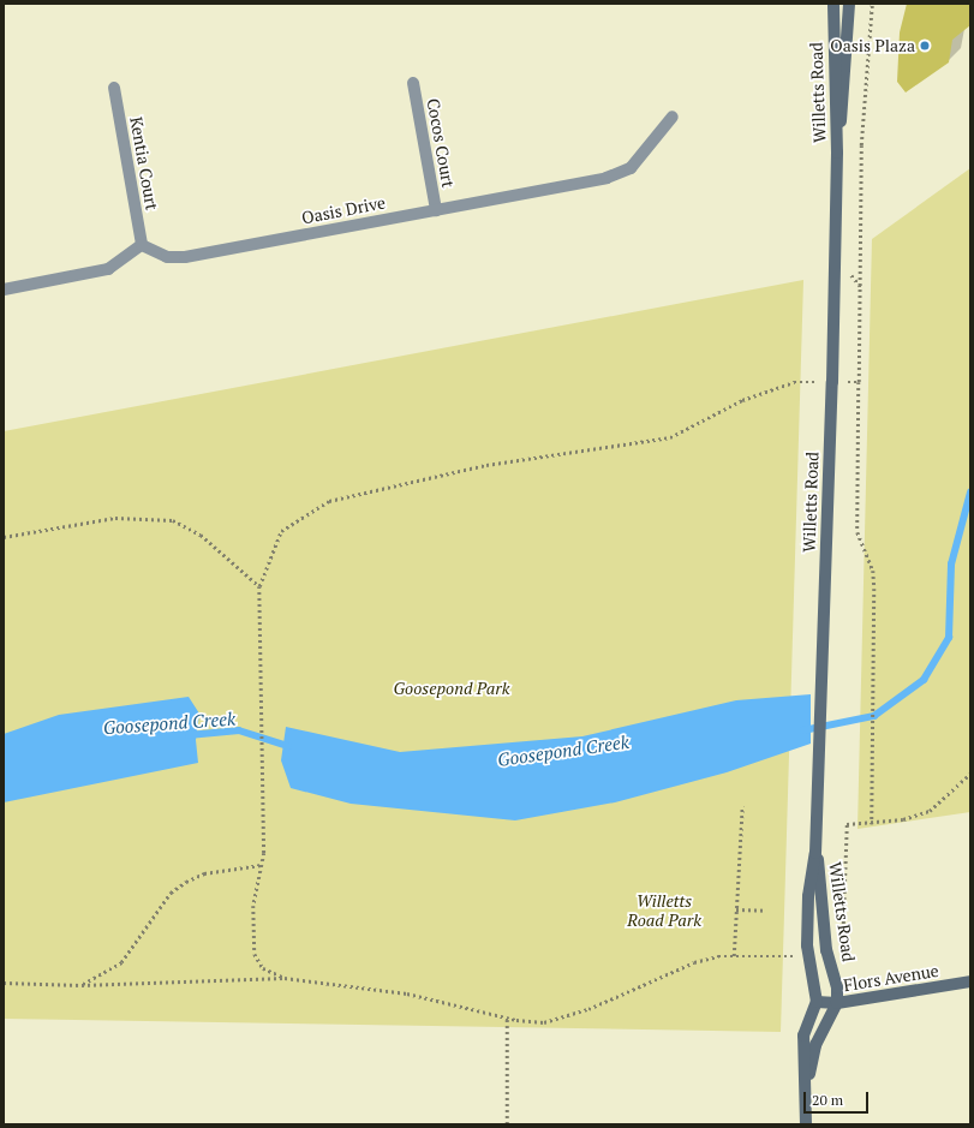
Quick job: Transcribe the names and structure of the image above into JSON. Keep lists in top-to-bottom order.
{
  "streets": {
    "street": [
      "Willetts Road",
      "Cocos Court",
      "Kentia Court",
      "Oasis Drive",
      "Flors Avenue"
    ]
  },
  "crossings": [
    ["Willetts Road", "Flors Avenue"],
    ["Cocos Court", "Oasis Drive"],
    ["Kentia Court", "Oasis Drive"]
  ],
  "water": ["Goosepond Creek"],
  "parks": ["Goosepond Park", "Willetts Road Park"],
  "places": ["Oasis Plaza"],
  "scale_bar": "20 m"
}
